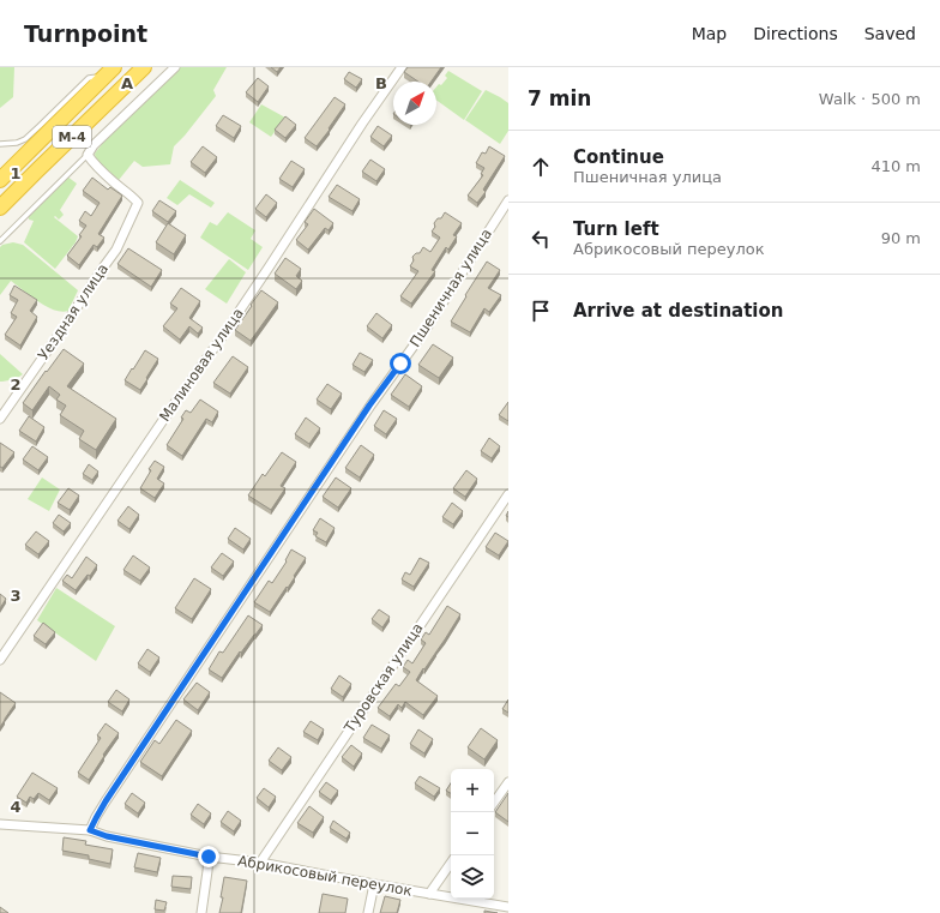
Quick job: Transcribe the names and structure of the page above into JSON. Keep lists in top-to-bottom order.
{
  "streets": {
    "highway": ["М-4"],
    "street": [
      "Пшеничная улица",
      "Уездная улица",
      "Малиновая улица",
      "Туровская улица",
      "Абрикосовый переулок"
    ]
  },
  "crossings": [
    ["Пшеничная улица", "Абрикосовый переулок"],
    ["Туровская улица", "Абрикосовый переулок"]
  ],
  "north": "top right",
  "page": {
    "header": "Turnpoint",
    "nav": ["Map", "Directions", "Saved"],
    "heading": ["7 min", "Walk · 500 m"],
    "list": [
      ["Continue", "Пшеничная улица", "410 m"],
      ["Turn left", "Абрикосовый переулок", "90 m"],
      "Arrive at destination"
    ],
    "map_buttons": ["+", "−"]
  },
  "grid": {
    "columns": ["A", "B"],
    "rows": [
      "1",
      "2",
      "3",
      "4"
    ]
  }
}
